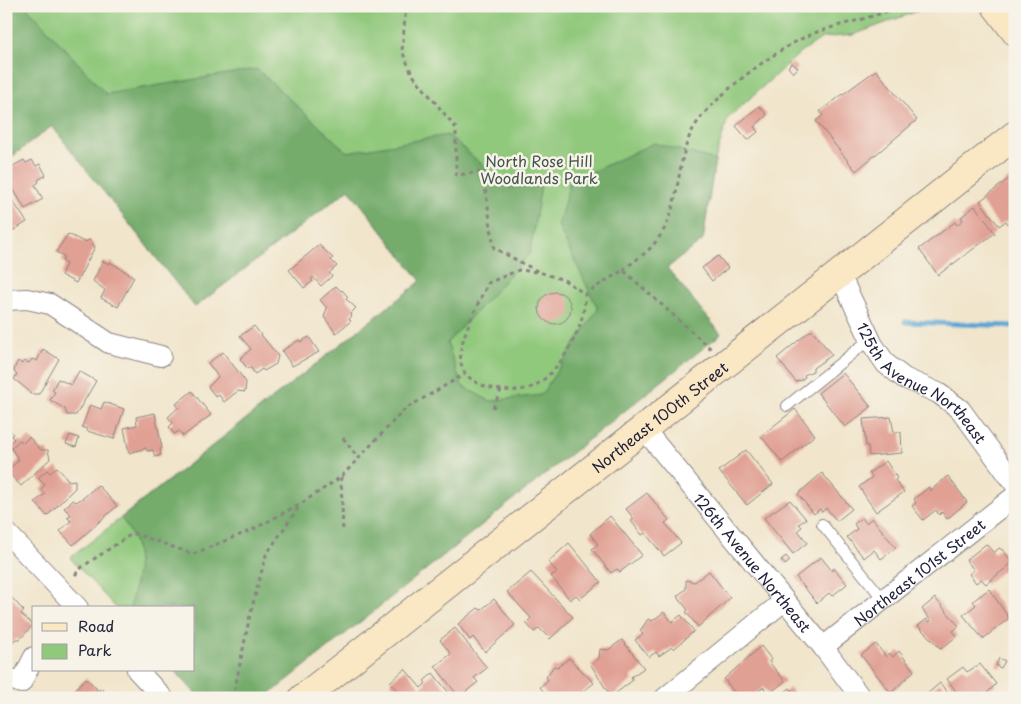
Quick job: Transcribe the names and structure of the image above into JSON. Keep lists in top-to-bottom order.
{
  "streets": {
    "street": [
      "125th Avenue Northeast",
      "Northeast 100th Street",
      "126th Avenue Northeast",
      "Northeast 101st Street"
    ]
  },
  "crossings": [
    ["125th Avenue Northeast", "Northeast 100th Street"],
    ["Northeast 100th Street", "126th Avenue Northeast"],
    ["126th Avenue Northeast", "Northeast 101st Street"]
  ],
  "parks": ["North Rose Hill Woodlands Park"],
  "legend": ["Road", "Park"]
}
